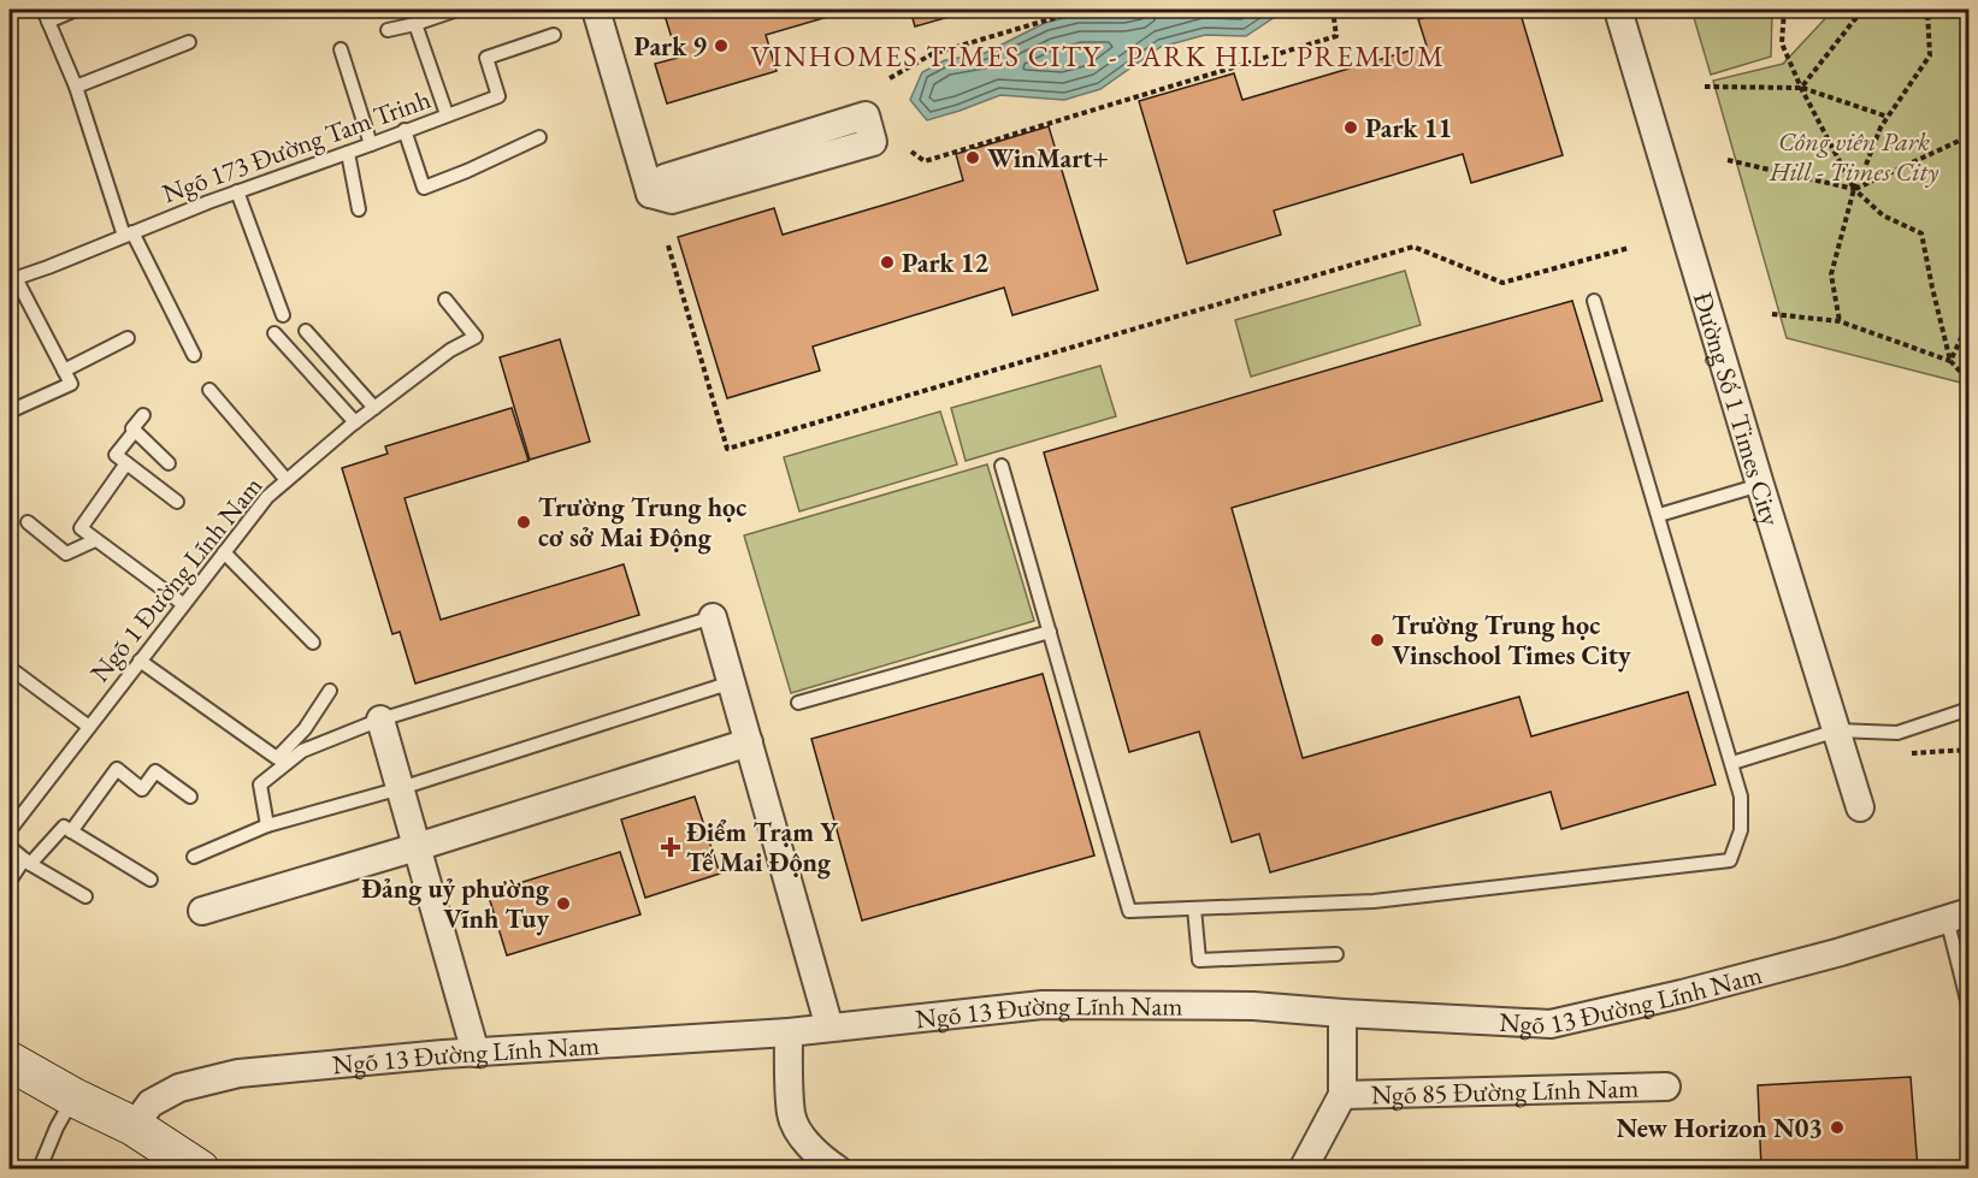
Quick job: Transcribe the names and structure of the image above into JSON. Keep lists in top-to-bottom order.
{
  "streets": {
    "street": ["Đường Số 1 Times City", "Ngõ 13 Đường Lĩnh Nam", "Ngõ 85 Đường Lĩnh Nam"],
    "lane": ["Ngõ 173 Đường Tam Trinh", "Ngõ 1 Đường Lĩnh Nam"]
  },
  "crossings": [
    ["Ngõ 13 Đường Lĩnh Nam", "Ngõ 85 Đường Lĩnh Nam"]
  ],
  "districts": ["VINHOMES TIMES CITY - PARK HILL PREMIUM"],
  "parks": ["Công viên Park Hill - Times City"],
  "places": {
    "other": [
      "Park 9",
      "Park 11",
      "WinMart+",
      "Park 12",
      "Trường Trung học cơ sở Mai Động",
      "Trường Trung học Vinschool Times City",
      "Đảng uỷ phường Vĩnh Tuy",
      "New Horizon N03"
    ],
    "health": ["Điểm Trạm Y Tế Mai Động"]
  }
}
